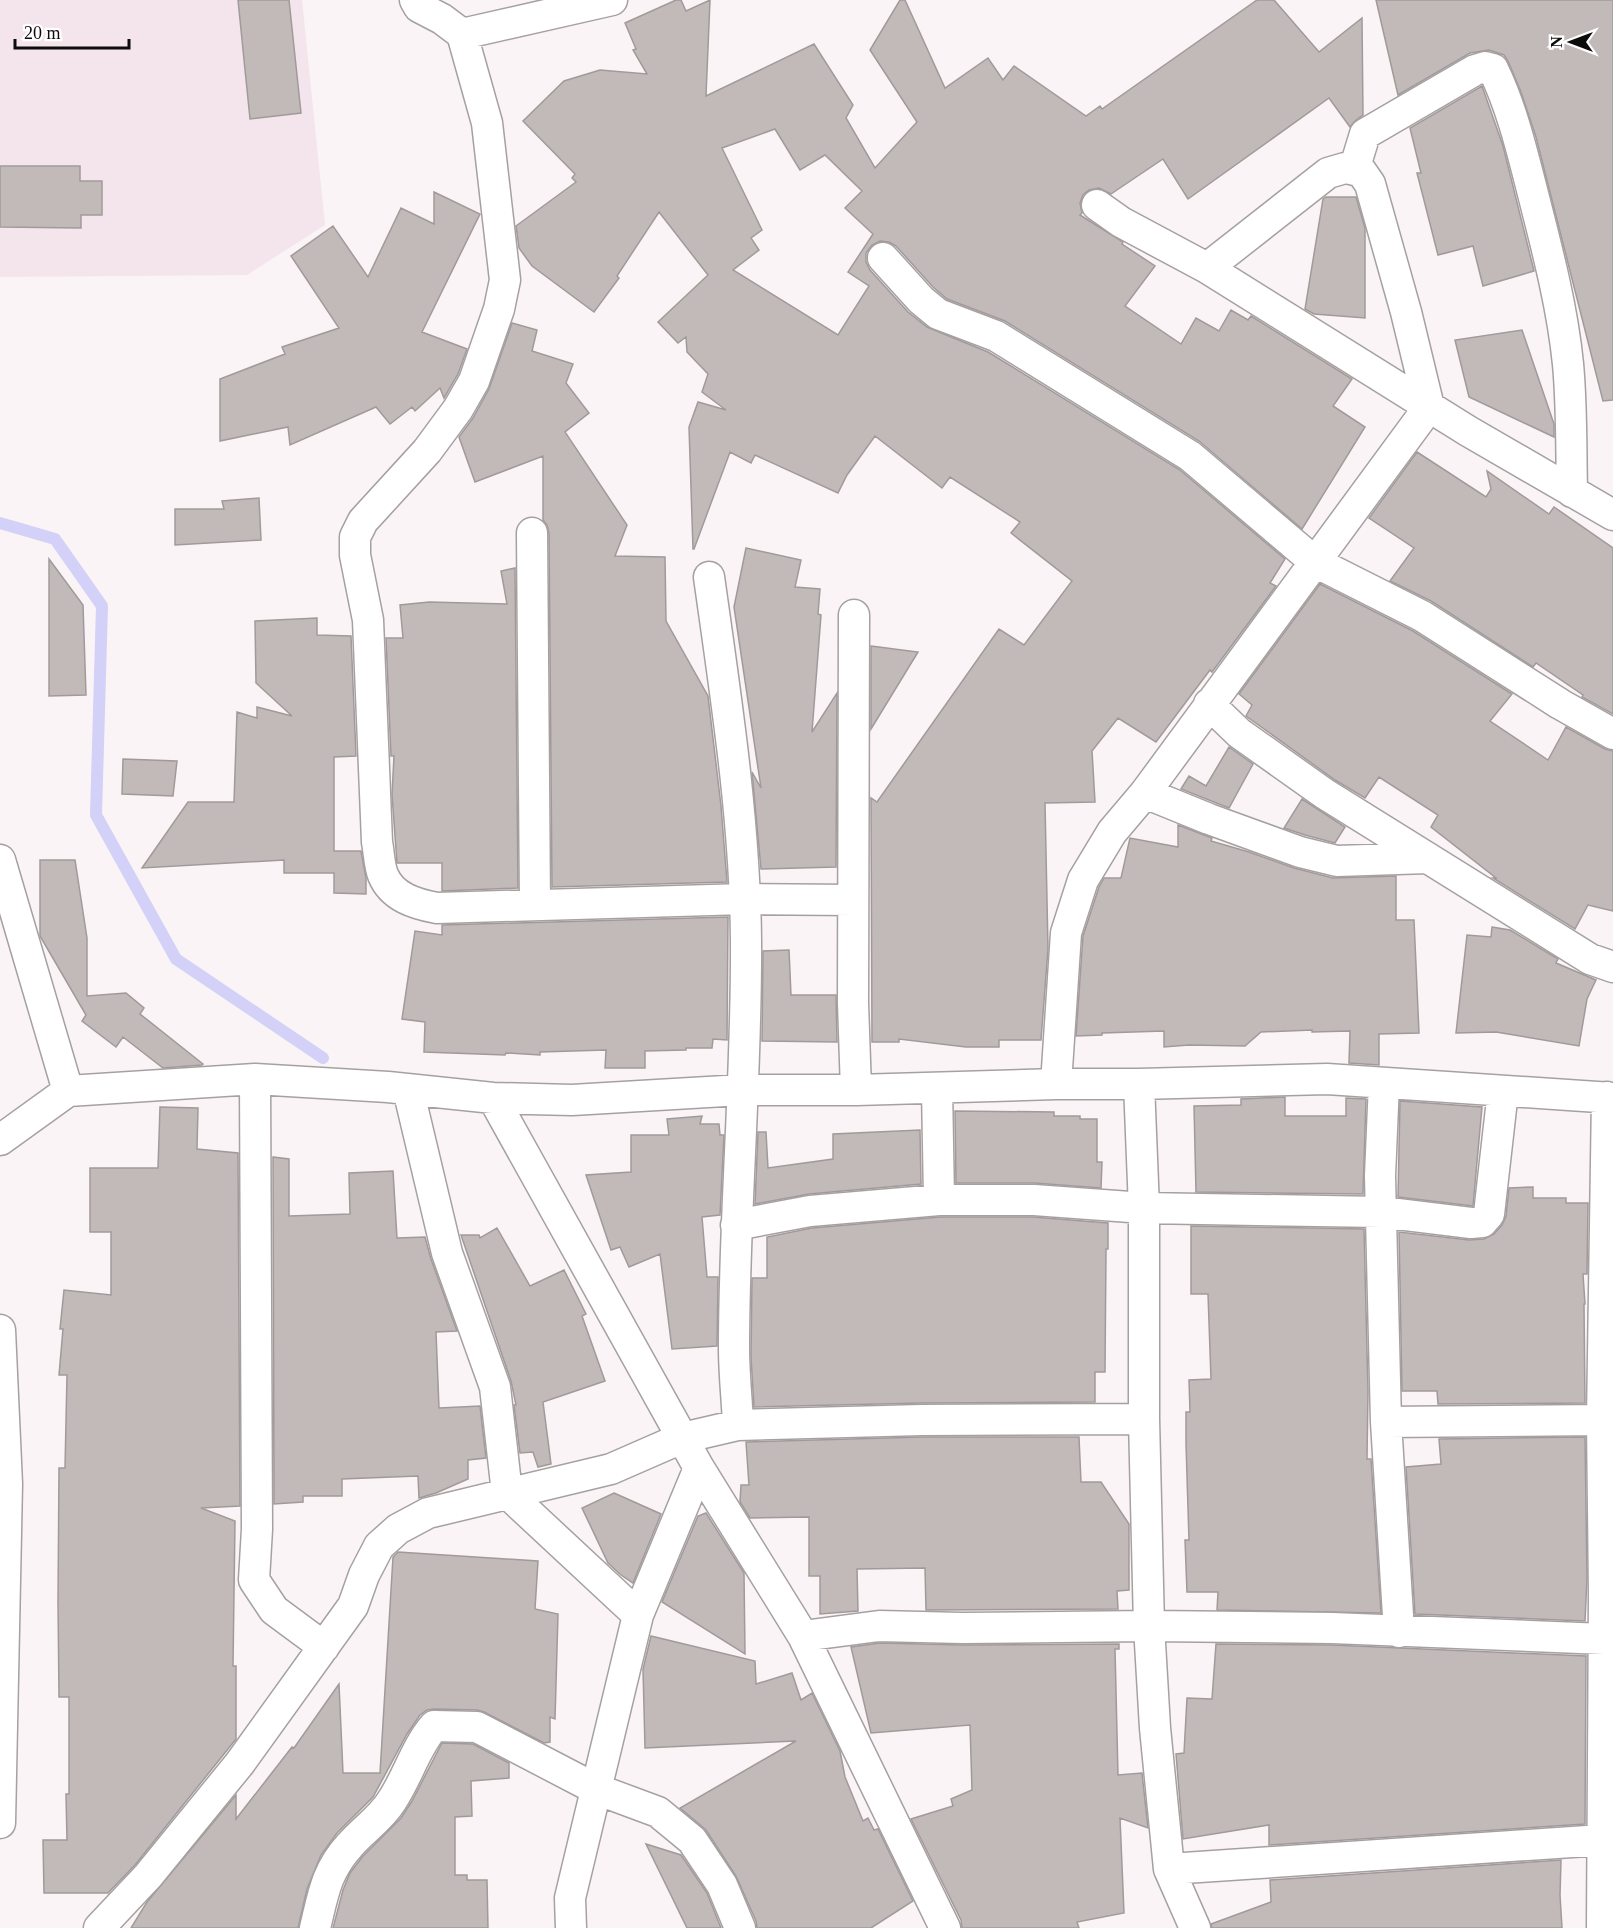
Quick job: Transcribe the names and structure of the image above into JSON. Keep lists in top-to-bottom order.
{
  "scale_bar": "20 m",
  "north": "left"
}
